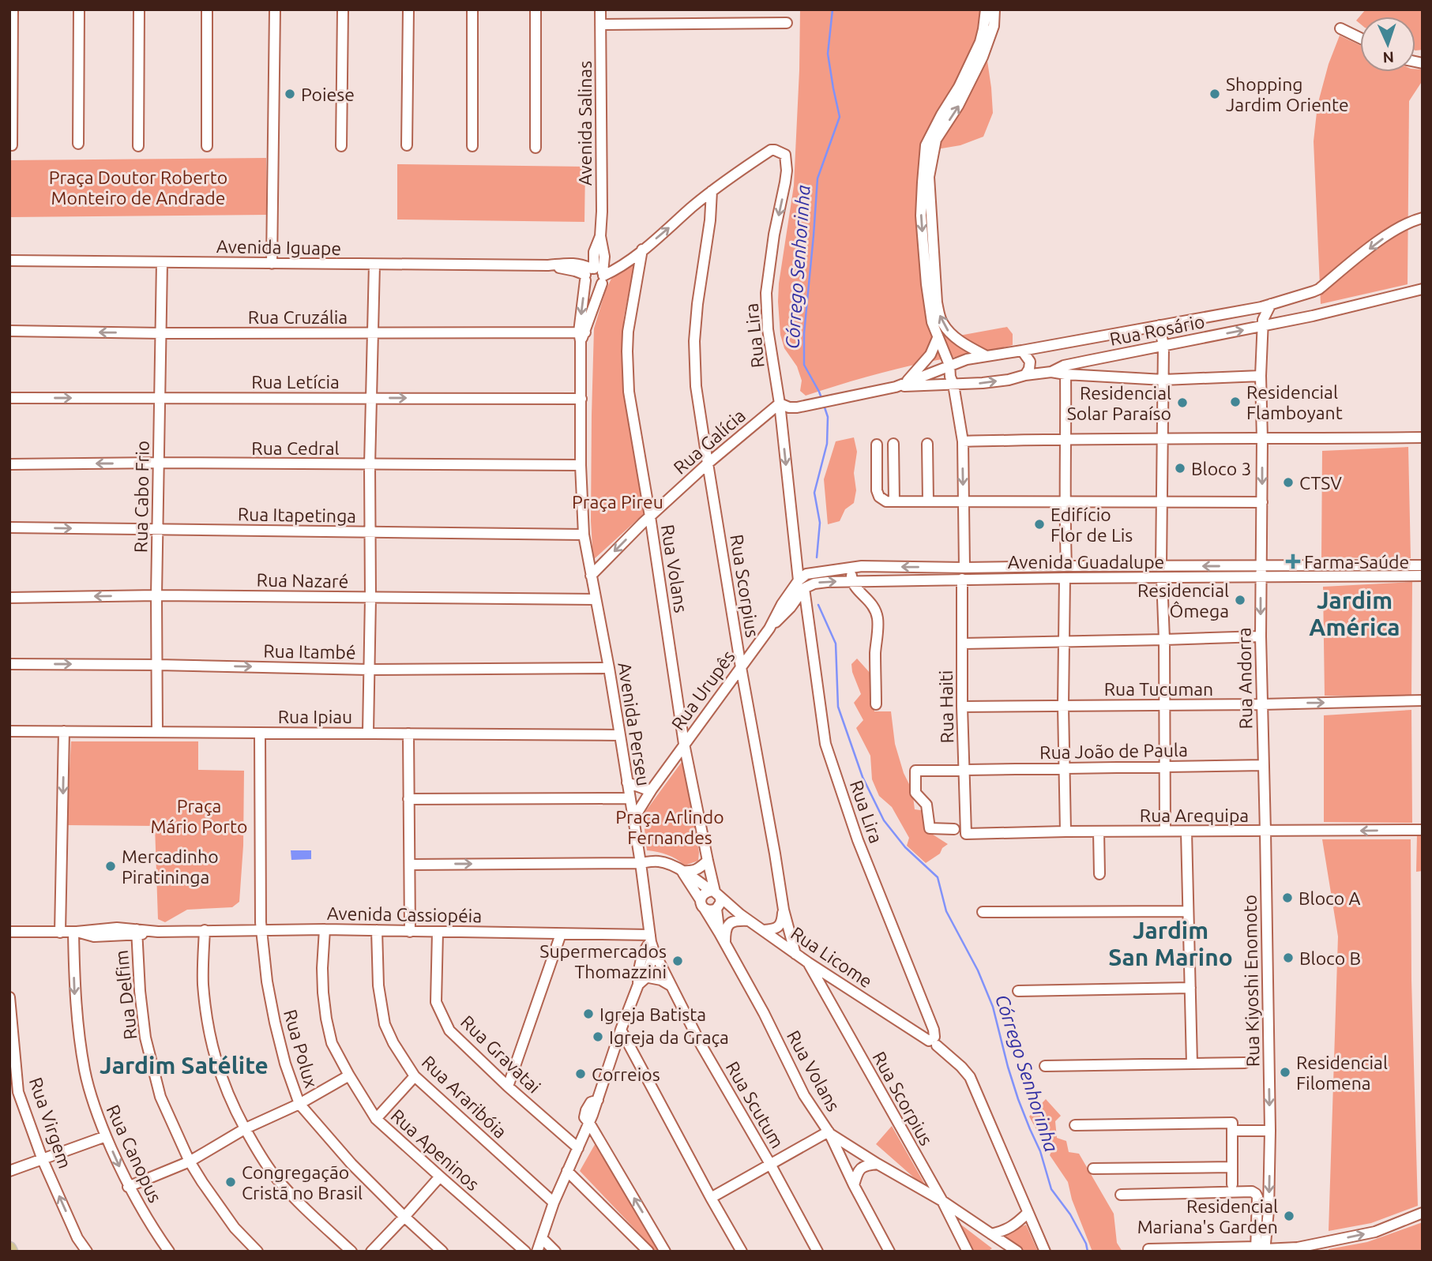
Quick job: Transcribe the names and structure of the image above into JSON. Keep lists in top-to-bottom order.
{
  "streets": {
    "street": [
      "Avenida Salinas",
      "Avenida Iguape",
      "Rua Cruzália",
      "Rua Rosário",
      "Rua Lira",
      "Rua Letícia",
      "Rua Galícia",
      "Rua Cedral",
      "Rua Cabo Frio",
      "Rua Itapetinga",
      "Avenida Guadalupe",
      "Rua Volans",
      "Rua Nazaré",
      "Rua Scorpius",
      "Rua Itambé",
      "Rua Andorra",
      "Rua Tucuman",
      "Rua Urupês",
      "Rua Haiti",
      "Rua Ipiau",
      "Avenida Perseu",
      "Rua João de Paula",
      "Rua Arequipa",
      "Avenida Cassiopéia",
      "Rua Licome",
      "Rua Kiyoshi Enomoto",
      "Rua Delfim",
      "Rua Polux",
      "Rua Gravatai",
      "Rua Araribóia",
      "Rua Scutum",
      "Rua Virgem",
      "Rua Apeninos",
      "Rua Canopus"
    ]
  },
  "crossings": [
    ["Avenida Salinas", "Avenida Iguape"],
    ["Avenida Salinas", "Avenida Perseu"],
    ["Avenida Iguape", "Rua Cabo Frio"],
    ["Avenida Iguape", "Avenida Perseu"],
    ["Rua Cruzália", "Rua Cabo Frio"],
    ["Rua Cruzália", "Avenida Perseu"],
    ["Rua Rosário", "Rua Lira"],
    ["Rua Rosário", "Rua Galícia"],
    ["Rua Rosário", "Rua Andorra"],
    ["Rua Lira", "Rua Galícia"],
    ["Rua Lira", "Avenida Guadalupe"],
    ["Rua Lira", "Rua Scorpius"],
    ["Rua Lira", "Rua Urupês"],
    ["Rua Lira", "Rua Licome"],
    ["Rua Letícia", "Rua Cabo Frio"],
    ["Rua Letícia", "Avenida Perseu"],
    ["Rua Galícia", "Rua Volans"],
    ["Rua Galícia", "Rua Scorpius"],
    ["Rua Galícia", "Avenida Perseu"],
    ["Rua Cedral", "Rua Cabo Frio"],
    ["Rua Cedral", "Avenida Perseu"],
    ["Rua Cabo Frio", "Rua Itapetinga"],
    ["Rua Cabo Frio", "Rua Nazaré"],
    ["Rua Cabo Frio", "Rua Itambé"],
    ["Rua Cabo Frio", "Rua Ipiau"],
    ["Rua Itapetinga", "Avenida Perseu"],
    ["Avenida Guadalupe", "Rua Andorra"],
    ["Avenida Guadalupe", "Rua Urupês"],
    ["Avenida Guadalupe", "Rua Haiti"],
    ["Rua Volans", "Rua Urupês"],
    ["Rua Volans", "Rua Licome"],
    ["Rua Nazaré", "Avenida Perseu"],
    ["Rua Scorpius", "Rua Urupês"],
    ["Rua Scorpius", "Rua Licome"],
    ["Rua Itambé", "Avenida Perseu"],
    ["Rua Andorra", "Rua Tucuman"],
    ["Rua Andorra", "Rua João de Paula"],
    ["Rua Andorra", "Rua Arequipa"],
    ["Rua Andorra", "Rua Kiyoshi Enomoto"],
    ["Rua Tucuman", "Rua Haiti"],
    ["Rua Urupês", "Avenida Perseu"],
    ["Rua Haiti", "Rua João de Paula"],
    ["Rua Haiti", "Rua Arequipa"],
    ["Rua Ipiau", "Avenida Perseu"],
    ["Rua Ipiau", "Rua Polux"],
    ["Avenida Perseu", "Avenida Cassiopéia"],
    ["Avenida Perseu", "Rua Gravatai"],
    ["Avenida Perseu", "Rua Araribóia"],
    ["Avenida Perseu", "Rua Scutum"],
    ["Rua Arequipa", "Rua Kiyoshi Enomoto"],
    ["Avenida Cassiopéia", "Rua Delfim"],
    ["Avenida Cassiopéia", "Rua Polux"],
    ["Avenida Cassiopéia", "Rua Gravatai"],
    ["Avenida Cassiopéia", "Rua Araribóia"],
    ["Avenida Cassiopéia", "Rua Scutum"],
    ["Avenida Cassiopéia", "Rua Apeninos"],
    ["Avenida Cassiopéia", "Rua Canopus"]
  ],
  "one_way": [
    "Rua Letícia",
    "Rua Itambé",
    "Rua Virgem",
    "Rua Canopus"
  ],
  "districts": ["Jardim América", "Jardim San Marino", "Jardim Satélite"],
  "water": ["Córrego Senhorinha"],
  "parks": [
    "Praça Doutor Roberto Monteiro de Andrade",
    "Praça Pireu",
    "Praça Mário Porto",
    "Praça Arlindo Fernandes"
  ],
  "places": {
    "other": [
      "Poiese",
      "Shopping Jardim Oriente",
      "Residencial Flamboyant",
      "Residencial Solar Paraíso",
      "Bloco 3",
      "CTSV",
      "Edifício Flor de Lis",
      "Residencial Ômega",
      "Mercadinho Piratininga",
      "Bloco A",
      "Bloco B",
      "Supermercados Thomazzini",
      "Igreja Batista",
      "Igreja da Graça",
      "Residencial Filomena",
      "Correios",
      "Congregação Cristã no Brasil",
      "Residencial Mariana's Garden"
    ],
    "health": ["Farma-Saúde"]
  },
  "north": "bottom"
}
